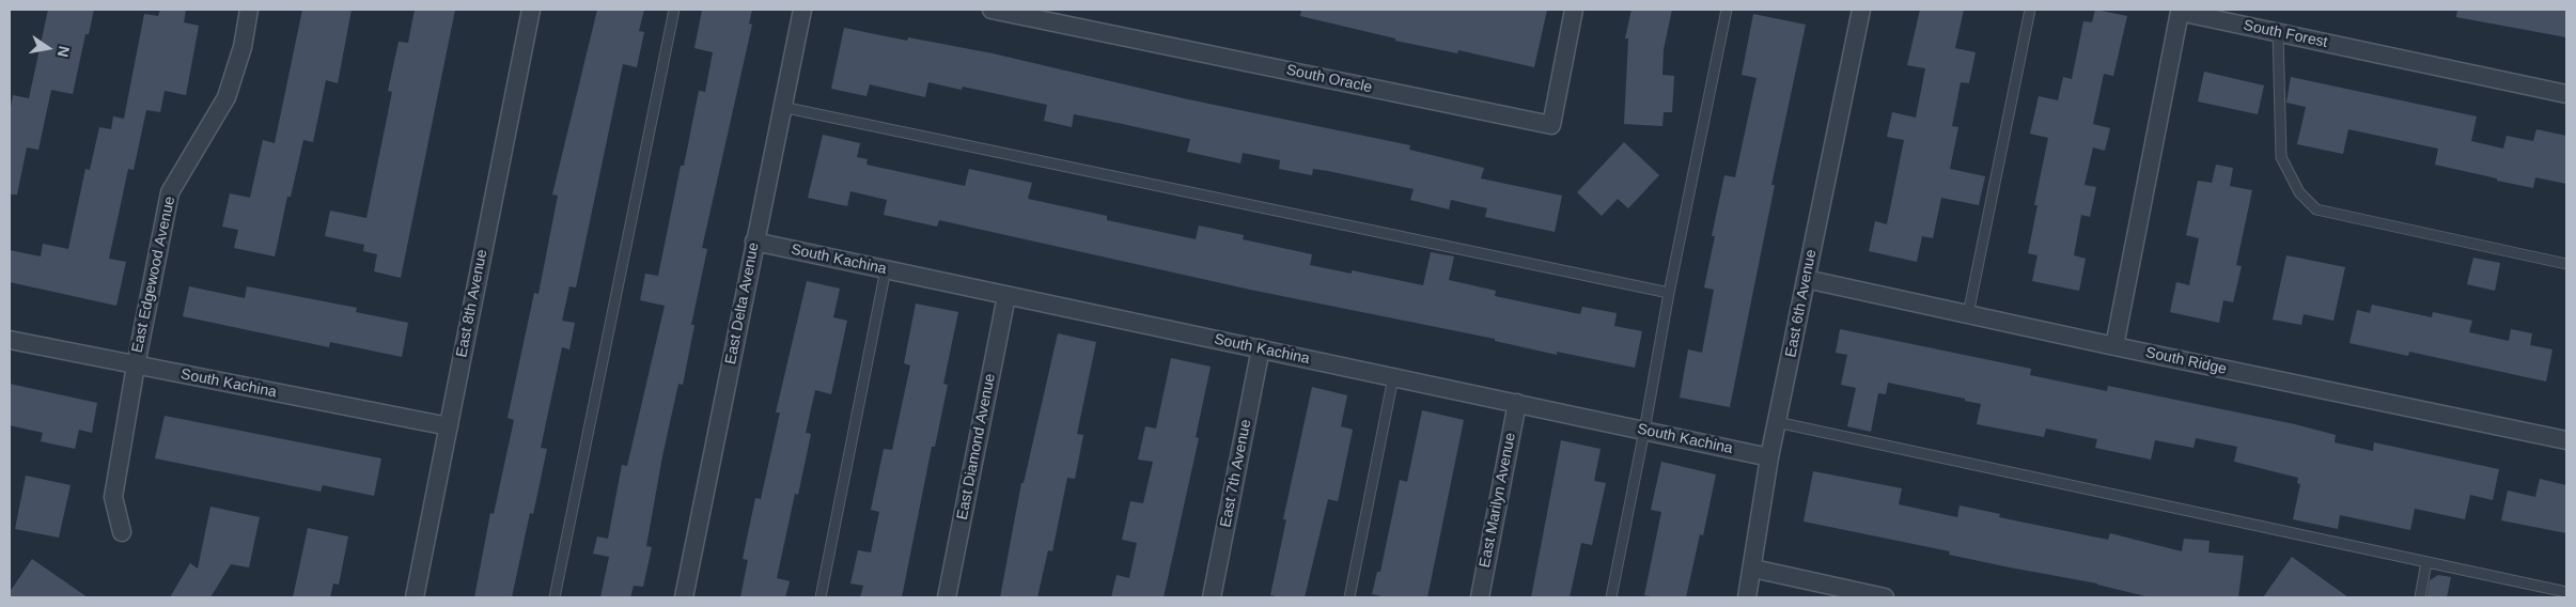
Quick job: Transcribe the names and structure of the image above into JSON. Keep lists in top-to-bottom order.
{
  "streets": {
    "street": [
      "South Forest",
      "South Oracle",
      "South Kachina",
      "East Edgewood Avenue",
      "East 8th Avenue",
      "East Delta Avenue",
      "East 6th Avenue",
      "South Ridge",
      "East Diamond Avenue",
      "East 7th Avenue",
      "East Marilyn Avenue"
    ]
  },
  "crossings": [
    ["South Forest", "South Ridge"],
    ["South Kachina", "East Edgewood Avenue"],
    ["South Kachina", "East 8th Avenue"],
    ["South Kachina", "East Delta Avenue"],
    ["South Kachina", "East 6th Avenue"],
    ["South Kachina", "East Diamond Avenue"],
    ["South Kachina", "East 7th Avenue"],
    ["South Kachina", "East Marilyn Avenue"],
    ["East 6th Avenue", "South Ridge"]
  ],
  "north": "right"
}
